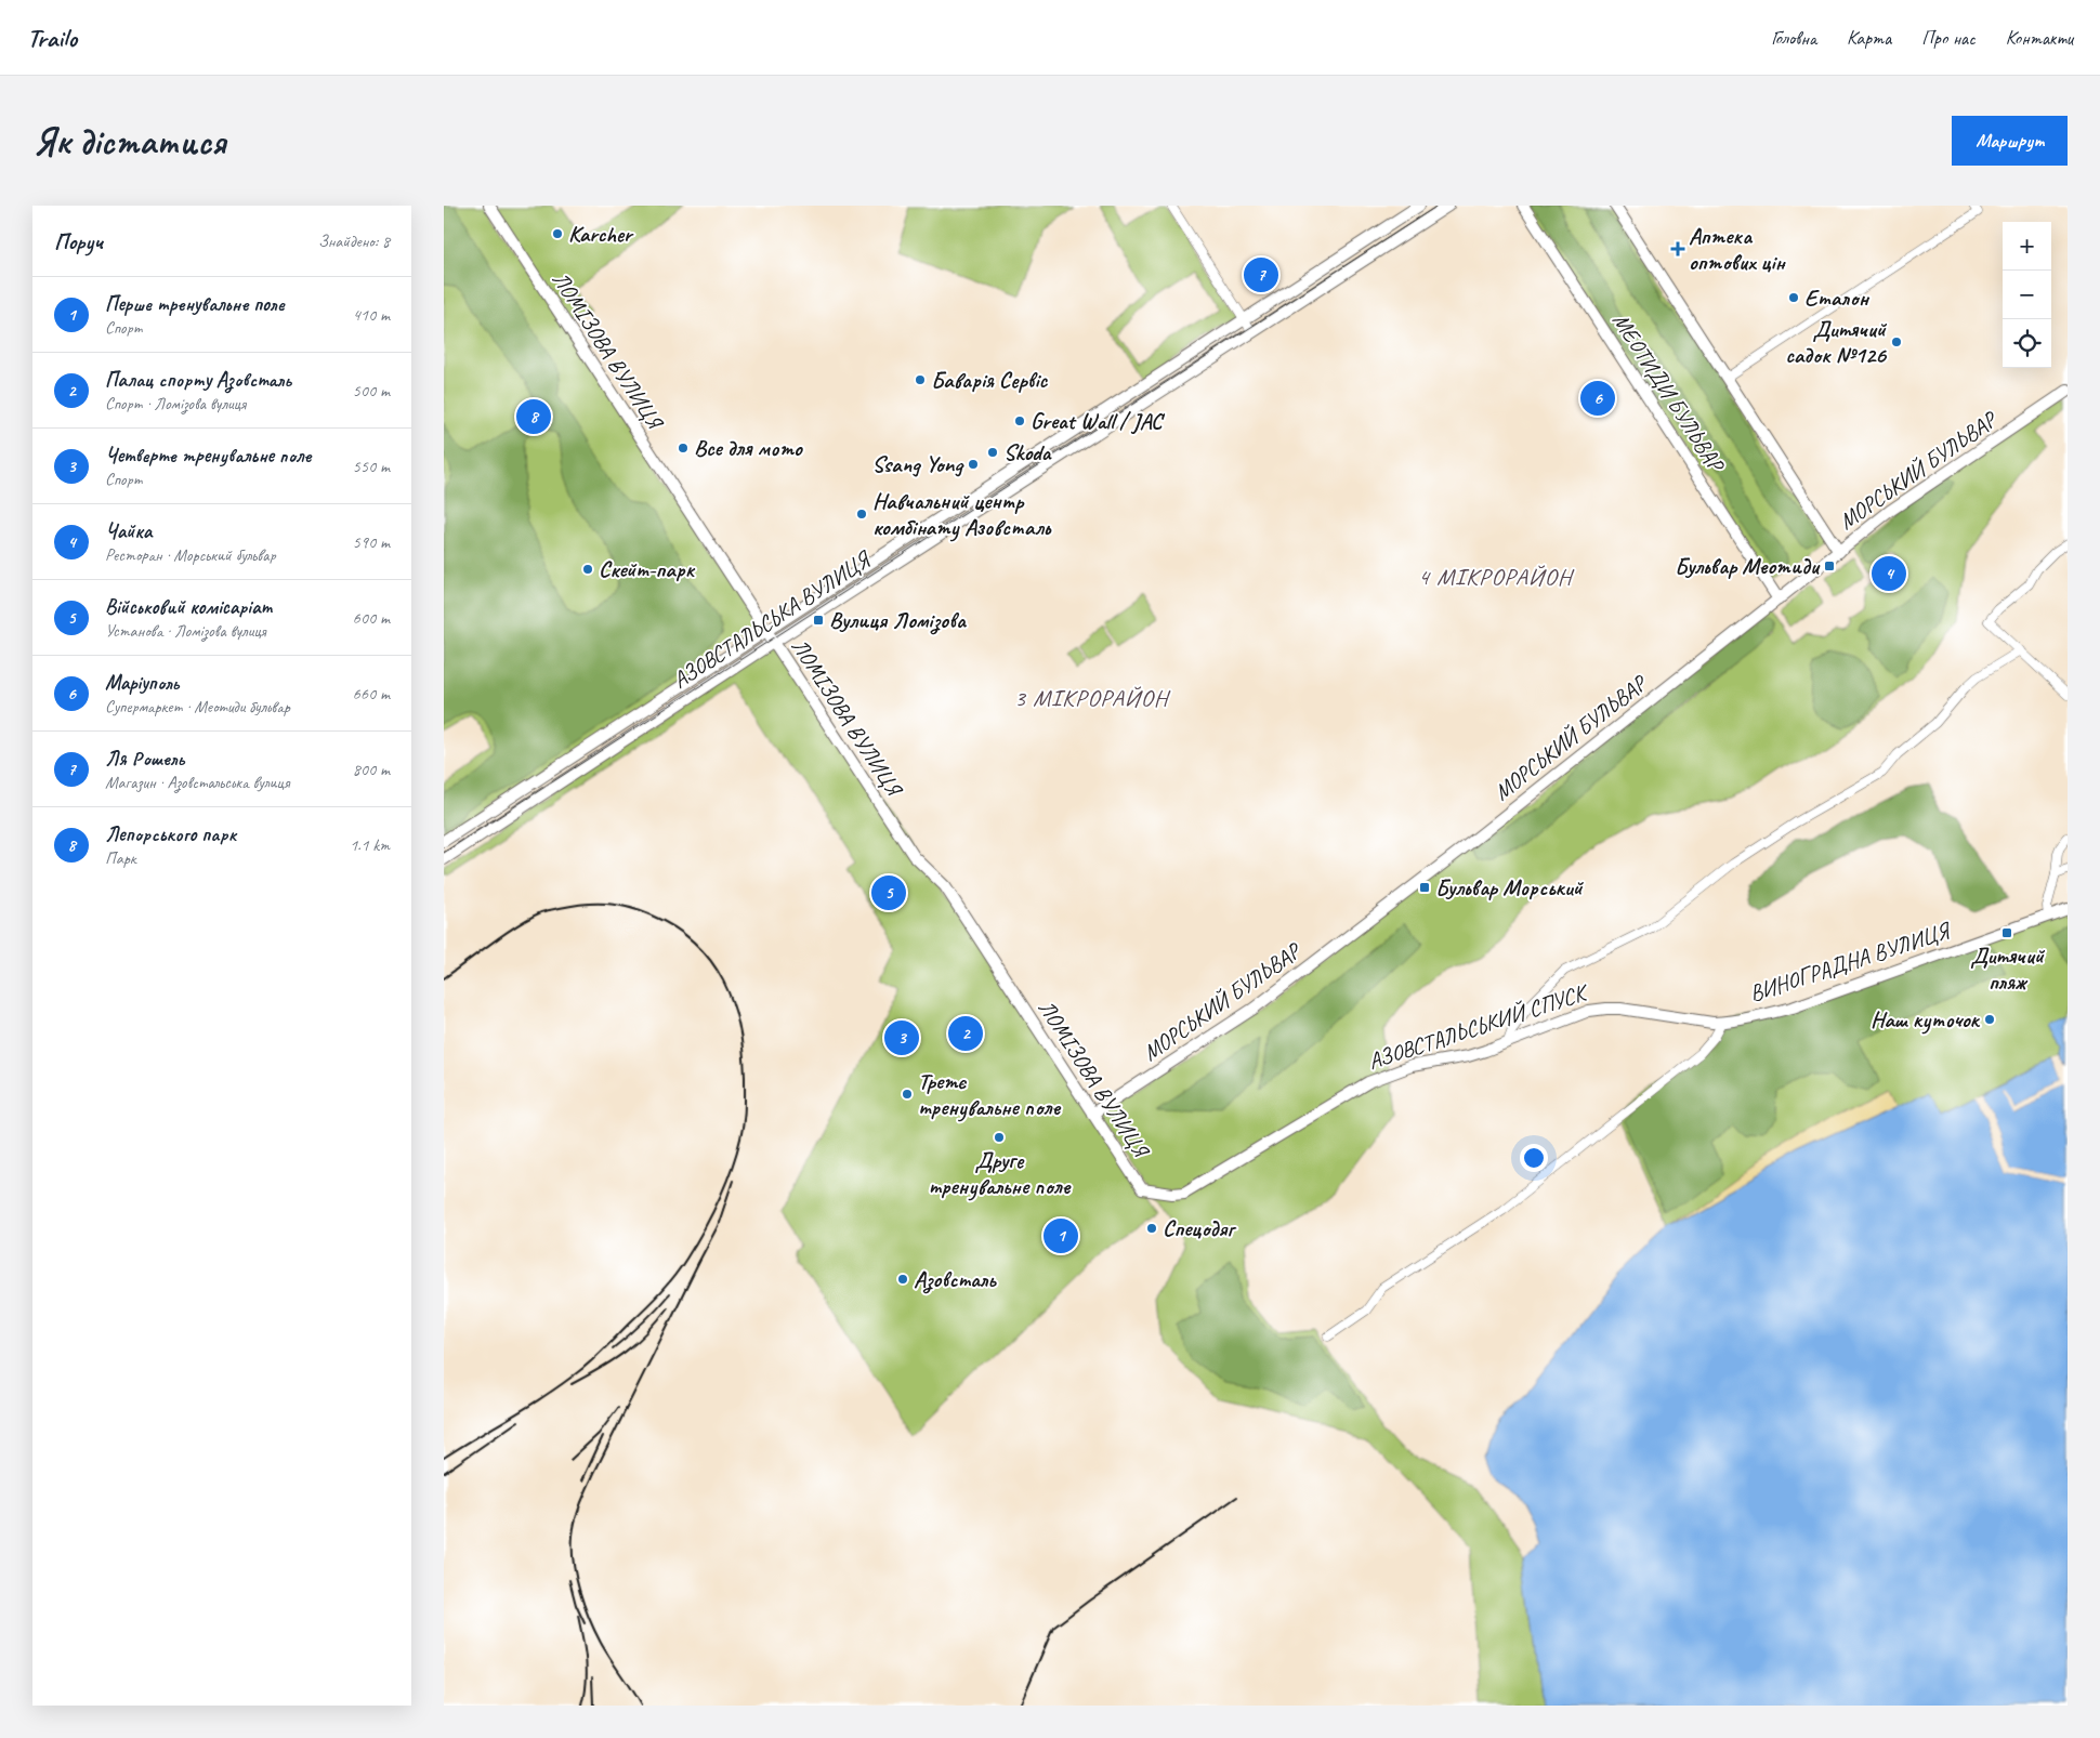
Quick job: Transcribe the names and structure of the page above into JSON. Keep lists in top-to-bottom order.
{
  "streets": {
    "street": [
      "ЛОМІЗОВА ВУЛИЦЯ",
      "МЕОТИДИ БУЛЬВАР",
      "МОРСЬКИЙ БУЛЬВАР",
      "АЗОВСТАЛЬСЬКА ВУЛИЦЯ",
      "ВИНОГРАДНА ВУЛИЦЯ",
      "АЗОВСТАЛЬСЬКИЙ СПУСК"
    ]
  },
  "crossings": [
    ["ЛОМІЗОВА ВУЛИЦЯ", "МОРСЬКИЙ БУЛЬВАР"],
    ["ЛОМІЗОВА ВУЛИЦЯ", "АЗОВСТАЛЬСЬКА ВУЛИЦЯ"],
    ["ЛОМІЗОВА ВУЛИЦЯ", "АЗОВСТАЛЬСЬКИЙ СПУСК"],
    ["МЕОТИДИ БУЛЬВАР", "МОРСЬКИЙ БУЛЬВАР"],
    ["ВИНОГРАДНА ВУЛИЦЯ", "АЗОВСТАЛЬСЬКИЙ СПУСК"]
  ],
  "districts": ["4 МІКРОРАЙОН", "3 МІКРОРАЙОН"],
  "places": {
    "other": [
      "Karcher",
      "Еталон",
      "Дитячий садок №126",
      "Баварія Сервіс",
      "Great Wall / JAC",
      "Все для мото",
      "Skoda",
      "Ssang Yong",
      "Навчальний центр комбінату Азовсталь",
      "Скейт-парк",
      "Наш куточок",
      "Третє тренувальне поле",
      "Друге тренувальне поле",
      "Спецодяг",
      "Азовсталь"
    ],
    "health": ["Аптека оптових цін"],
    "transit": [
      "Бульвар Меотиди",
      "Вулиця Ломізова",
      "Бульвар Морський",
      "Дитячий пляж"
    ]
  },
  "page": {
    "header": "Trailo",
    "nav": [
      "Головна",
      "Карта",
      "Про нас",
      "Контакти"
    ],
    "buttons": "Маршрут",
    "title": "Як дістатися",
    "heading": ["Поруч", "Знайдено: 8"],
    "map_buttons": ["+", "−"],
    "pins": [
      "7",
      "6",
      "8",
      "4",
      "5",
      "2",
      "3",
      "1"
    ],
    "list": [
      {
        "mark": "1",
        "name": "Перше тренувальне поле",
        "note": "Спорт",
        "value": "410 m"
      },
      {
        "mark": "2",
        "name": "Палац спорту Азовсталь",
        "note": "Спорт · Ломізова вулиця",
        "value": "500 m"
      },
      {
        "mark": "3",
        "name": "Четверте тренувальне поле",
        "note": "Спорт",
        "value": "550 m"
      },
      {
        "mark": "4",
        "name": "Чайка",
        "note": "Ресторан · Морський бульвар",
        "value": "590 m"
      },
      {
        "mark": "5",
        "name": "Військовий комісаріат",
        "note": "Установа · Ломізова вулиця",
        "value": "600 m"
      },
      {
        "mark": "6",
        "name": "Маріуполь",
        "note": "Супермаркет · Меотиди бульвар",
        "value": "660 m"
      },
      {
        "mark": "7",
        "name": "Ля Рошель",
        "note": "Магазин · Азовстальська вулиця",
        "value": "800 m"
      },
      {
        "mark": "8",
        "name": "Лепорського парк",
        "note": "Парк",
        "value": "1.1 km"
      }
    ]
  }
}
